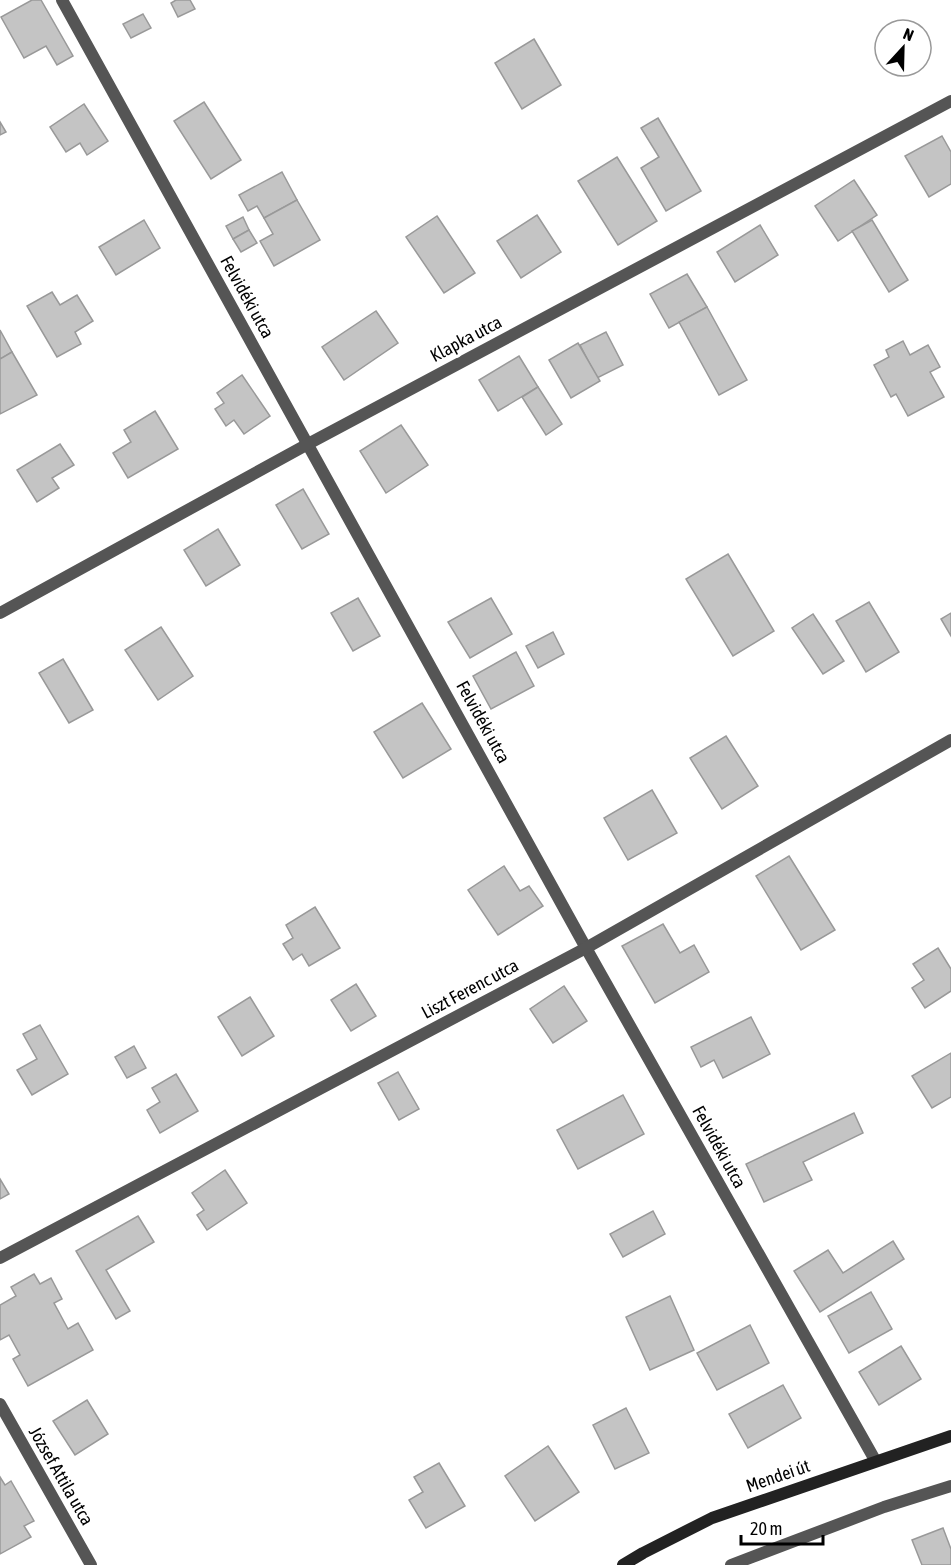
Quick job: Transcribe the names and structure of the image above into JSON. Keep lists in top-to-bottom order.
{
  "streets": {
    "main road": ["Mendei út"],
    "street": [
      "Felvidéki utca",
      "Klapka utca",
      "Liszt Ferenc utca",
      "József Attila utca"
    ]
  },
  "crossings": [
    ["Felvidéki utca", "Klapka utca"],
    ["Felvidéki utca", "Liszt Ferenc utca"],
    ["Felvidéki utca", "Mendei út"]
  ],
  "scale_bar": "20 m",
  "north": "top"
}
